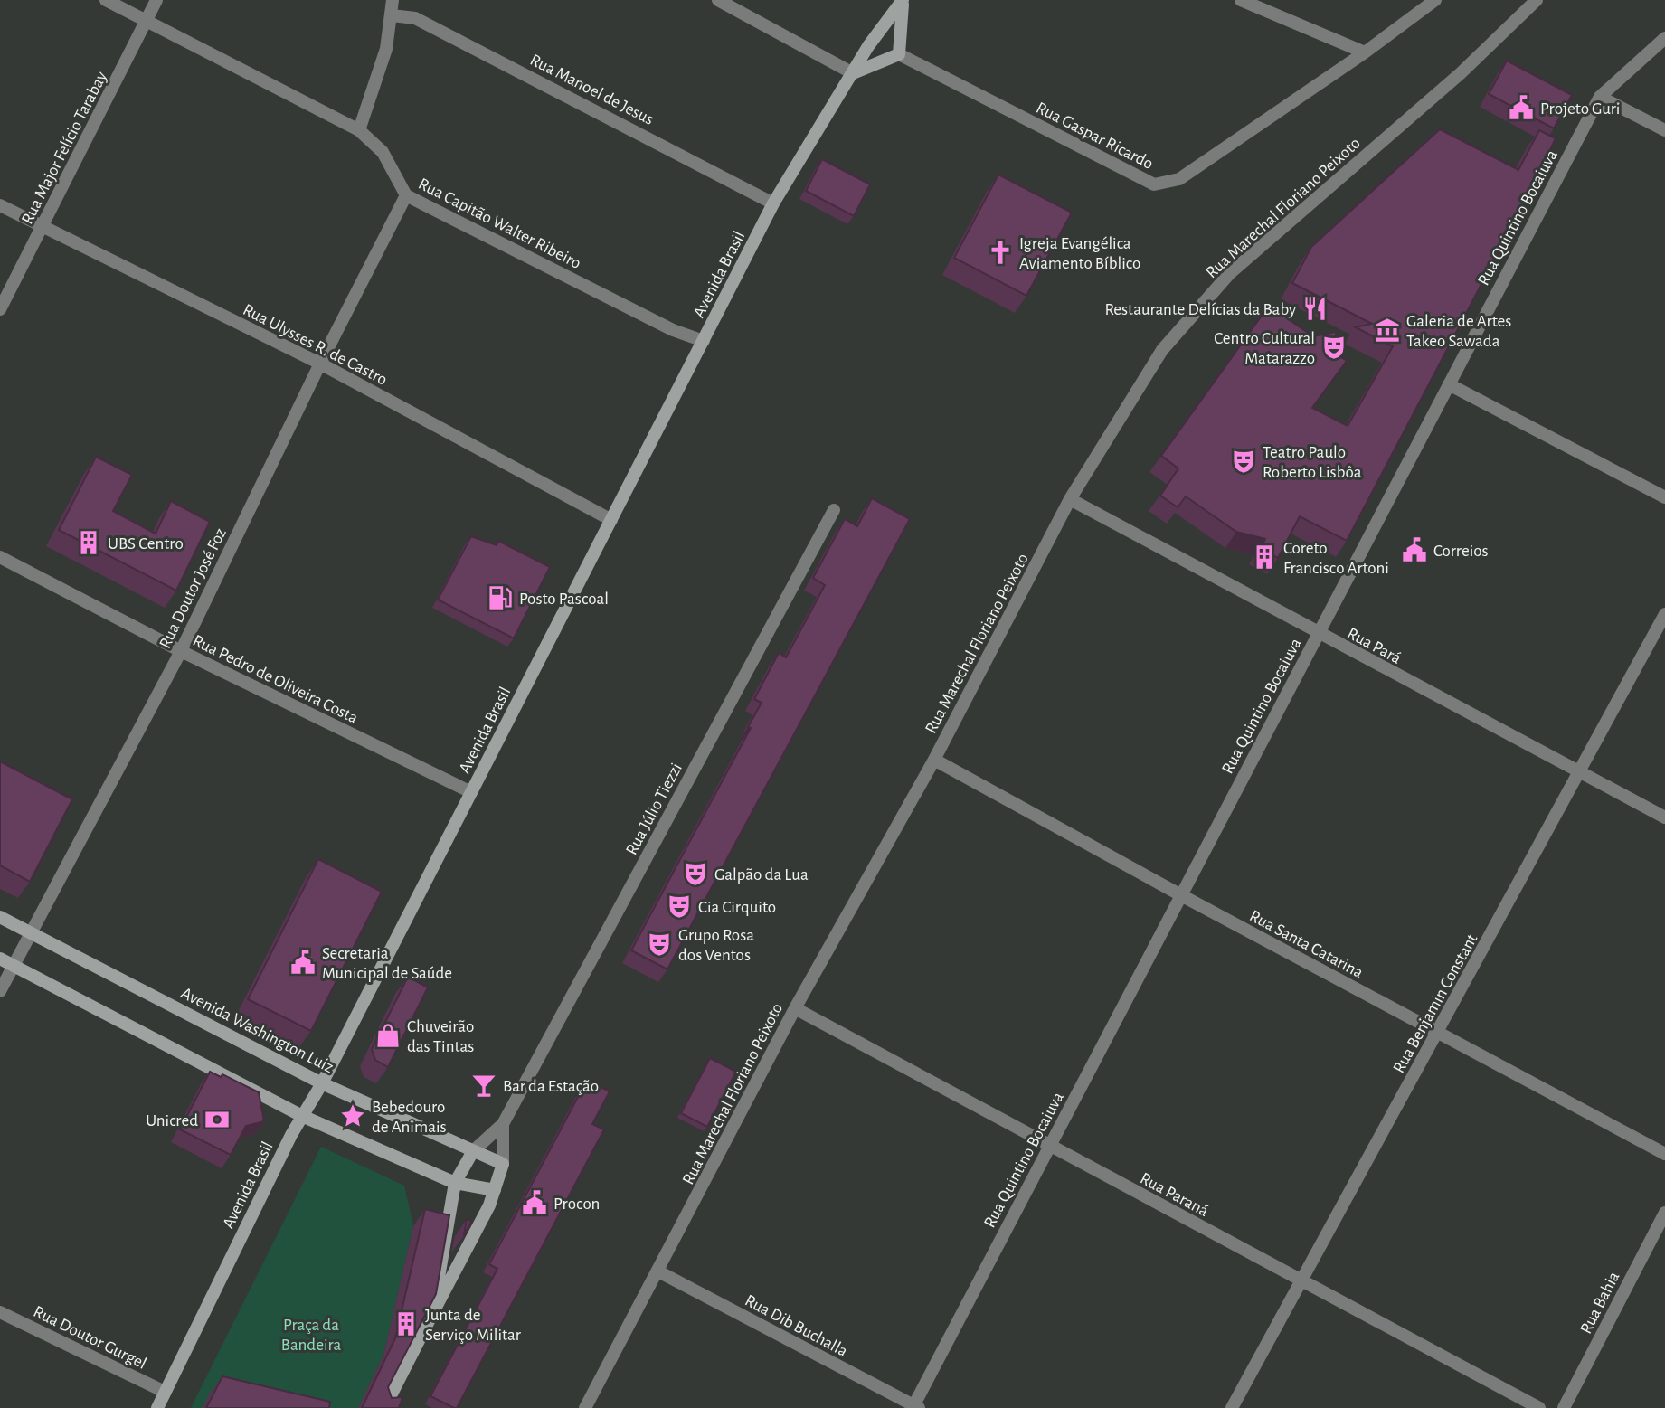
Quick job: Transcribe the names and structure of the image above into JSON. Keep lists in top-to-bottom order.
{
  "streets": {
    "street": [
      "Rua Manoel de Jesus",
      "Rua Gaspar Ricardo",
      "Rua Major Felício Tarabay",
      "Rua Marechal Floriano Peixoto",
      "Rua Quintino Bocaiuva",
      "Rua Capitão Walter Ribeiro",
      "Avenida Brasil",
      "Rua Ulysses R. de Castro",
      "Rua Doutor José Foz",
      "Rua Pará",
      "Rua Pedro de Oliveira Costa",
      "Rua Júlio Tiezzi",
      "Rua Santa Catarina",
      "Rua Benjamin Constant",
      "Avenida Washington Luiz",
      "Rua Paraná",
      "Rua Bahia",
      "Rua Dib Buchalla",
      "Rua Doutor Gurgel"
    ]
  },
  "crossings": [
    ["Rua Manoel de Jesus", "Avenida Brasil"],
    ["Rua Major Felício Tarabay", "Rua Capitão Walter Ribeiro"],
    ["Rua Major Felício Tarabay", "Rua Ulysses R. de Castro"],
    ["Rua Marechal Floriano Peixoto", "Rua Pará"],
    ["Rua Marechal Floriano Peixoto", "Rua Santa Catarina"],
    ["Rua Marechal Floriano Peixoto", "Rua Paraná"],
    ["Rua Marechal Floriano Peixoto", "Rua Dib Buchalla"],
    ["Rua Quintino Bocaiuva", "Rua Pará"],
    ["Rua Quintino Bocaiuva", "Rua Santa Catarina"],
    ["Rua Quintino Bocaiuva", "Rua Paraná"],
    ["Rua Quintino Bocaiuva", "Rua Dib Buchalla"],
    ["Rua Capitão Walter Ribeiro", "Avenida Brasil"],
    ["Rua Capitão Walter Ribeiro", "Rua Doutor José Foz"],
    ["Avenida Brasil", "Rua Ulysses R. de Castro"],
    ["Avenida Brasil", "Rua Pedro de Oliveira Costa"],
    ["Avenida Brasil", "Avenida Washington Luiz"],
    ["Avenida Brasil", "Rua Doutor Gurgel"],
    ["Rua Ulysses R. de Castro", "Rua Doutor José Foz"],
    ["Rua Doutor José Foz", "Rua Pedro de Oliveira Costa"],
    ["Rua Doutor José Foz", "Avenida Washington Luiz"],
    ["Rua Pará", "Rua Benjamin Constant"],
    ["Rua Júlio Tiezzi", "Avenida Washington Luiz"],
    ["Rua Santa Catarina", "Rua Benjamin Constant"],
    ["Rua Benjamin Constant", "Rua Paraná"]
  ],
  "parks": ["Praça da Bandeira"],
  "places": {
    "public building": [
      "Projeto Guri",
      "Correios",
      "Secretaria Municipal de Saúde",
      "Procon"
    ],
    "church": ["Igreja Evangélica Aviamento Bíblico"],
    "restaurant": ["Restaurante Delícias da Baby"],
    "museum": ["Galeria de Artes Takeo Sawada"],
    "theatre": [
      "Centro Cultural Matarazzo",
      "Teatro Paulo Roberto Lisbôa",
      "Galpão da Lua",
      "Cia Cirquito",
      "Grupo Rosa dos Ventos"
    ],
    "building": ["UBS Centro", "Coreto Francisco Artoni", "Junta de Serviço Militar"],
    "fuel station": ["Posto Pascoal"],
    "shop": ["Chuveirão das Tintas"],
    "bar": ["Bar da Estação"],
    "place": ["Bebedouro de Animais"],
    "bank": ["Unicred"]
  }
}
